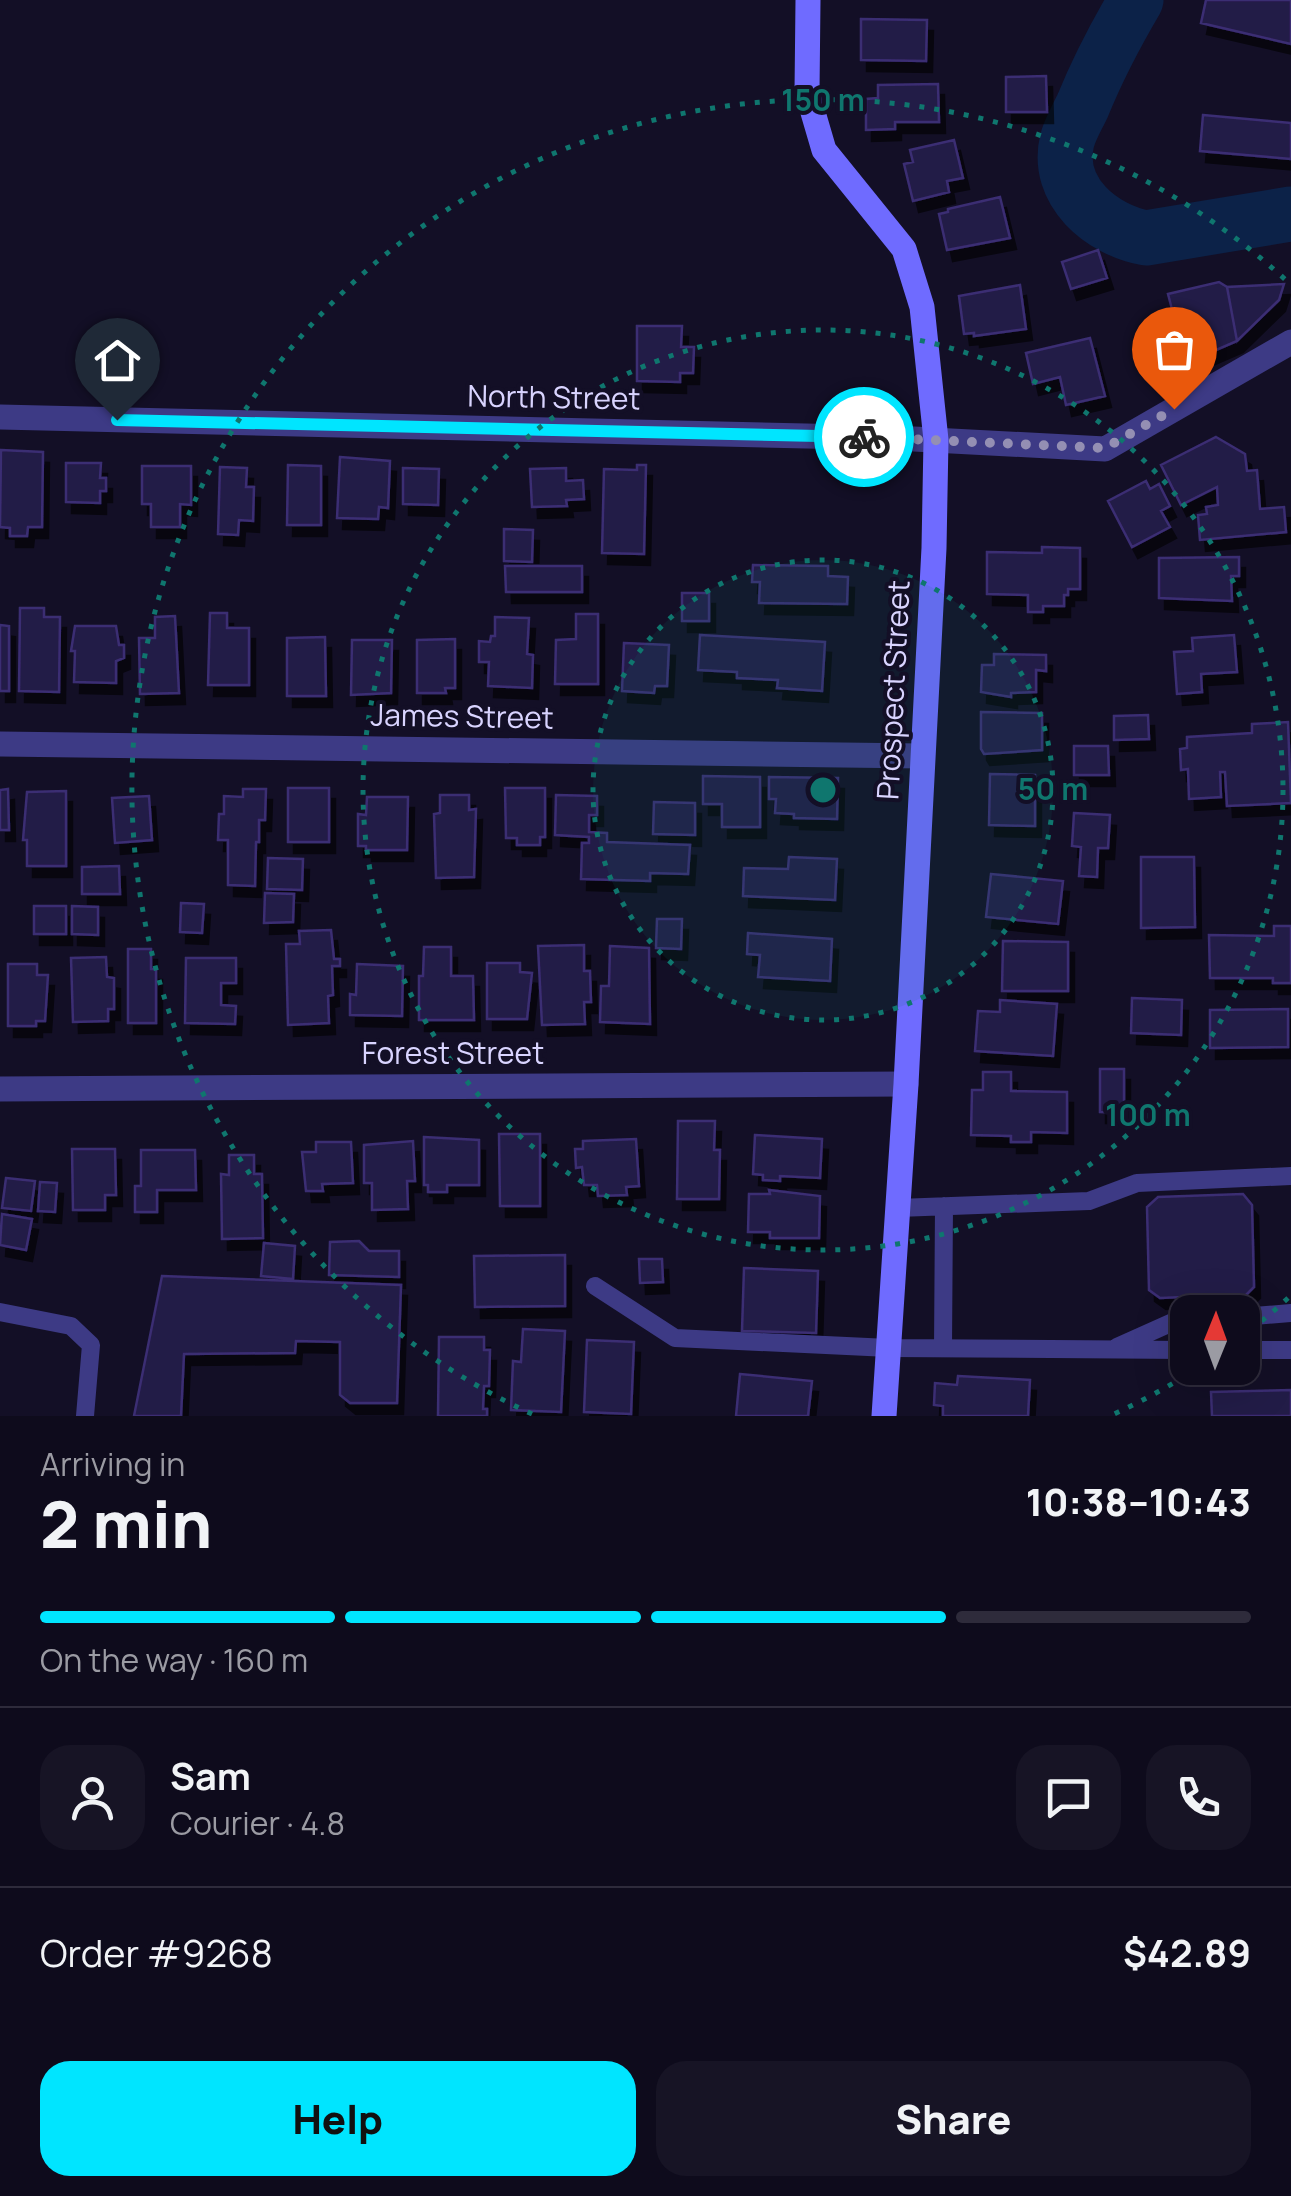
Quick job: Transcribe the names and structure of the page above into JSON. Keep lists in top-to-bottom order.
{
  "streets": {
    "main road": ["Prospect Street"],
    "street": ["North Street", "James Street", "Forest Street"]
  },
  "crossings": [
    ["North Street", "Prospect Street"],
    ["Prospect Street", "James Street"],
    ["Prospect Street", "Forest Street"]
  ],
  "north": "top",
  "page": {
    "heading": ["2 min", "Arriving in", "10:38–10:43"],
    "panel": [
      "Sam",
      "Courier · 4.8",
      "Order #9268",
      "$42.89"
    ],
    "bar": "On the way · 160 m",
    "buttons": ["Help", "Share"]
  },
  "rings": ["150 m", "50 m", "100 m"]
}
